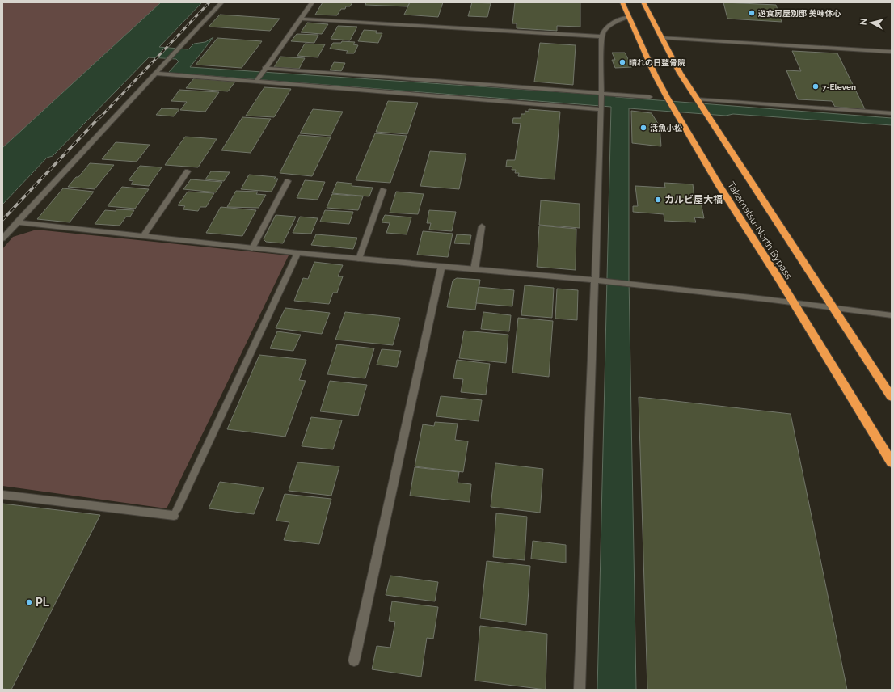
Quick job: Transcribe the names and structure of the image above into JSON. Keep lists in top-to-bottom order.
{
  "streets": {
    "highway": ["Takamatsu-North Bypass"]
  },
  "places": [
    "遊食房屋別邸 美味休心",
    "晴れの日整骨院",
    "7-Eleven",
    "活魚小松",
    "カルビ屋大福",
    "PL"
  ],
  "north": "left"
}
